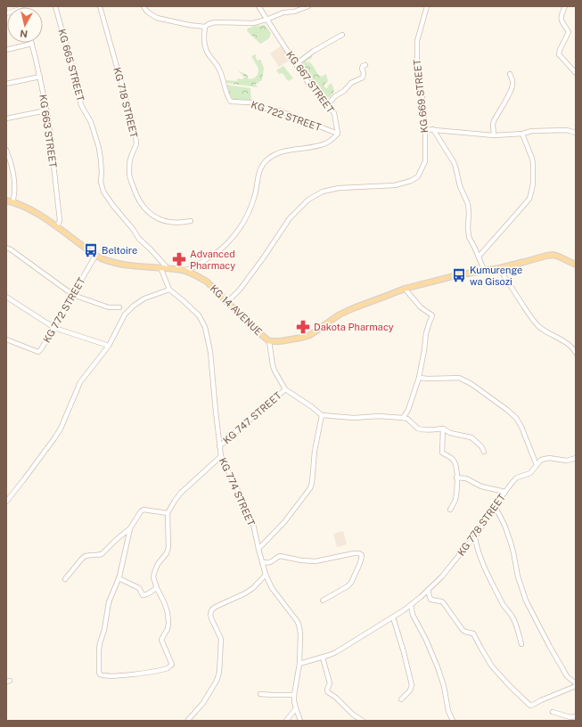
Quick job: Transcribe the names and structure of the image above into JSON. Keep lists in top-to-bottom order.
{
  "streets": {
    "main road": ["KG 14 AVENUE"],
    "street": [
      "KG 665 STREET",
      "KG 667 STREET",
      "KG 669 STREET",
      "KG 718 STREET",
      "KG 722 STREET",
      "KG 663 STREET",
      "KG 772 STREET",
      "KG 747 STREET",
      "KG 774 STREET",
      "KG 778 STREET"
    ]
  },
  "crossings": [
    ["KG 665 STREET", "KG 14 AVENUE"],
    ["KG 667 STREET", "KG 722 STREET"],
    ["KG 669 STREET", "KG 14 AVENUE"],
    ["KG 663 STREET", "KG 14 AVENUE"],
    ["KG 772 STREET", "KG 14 AVENUE"],
    ["KG 14 AVENUE", "KG 774 STREET"],
    ["KG 747 STREET", "KG 774 STREET"],
    ["KG 774 STREET", "KG 778 STREET"]
  ],
  "places": {
    "bus stop": ["Beltoire", "Kumurenge wa Gisozi"],
    "pharmacy": ["Advanced Pharmacy", "Dakota Pharmacy"]
  },
  "north": "bottom"
}
